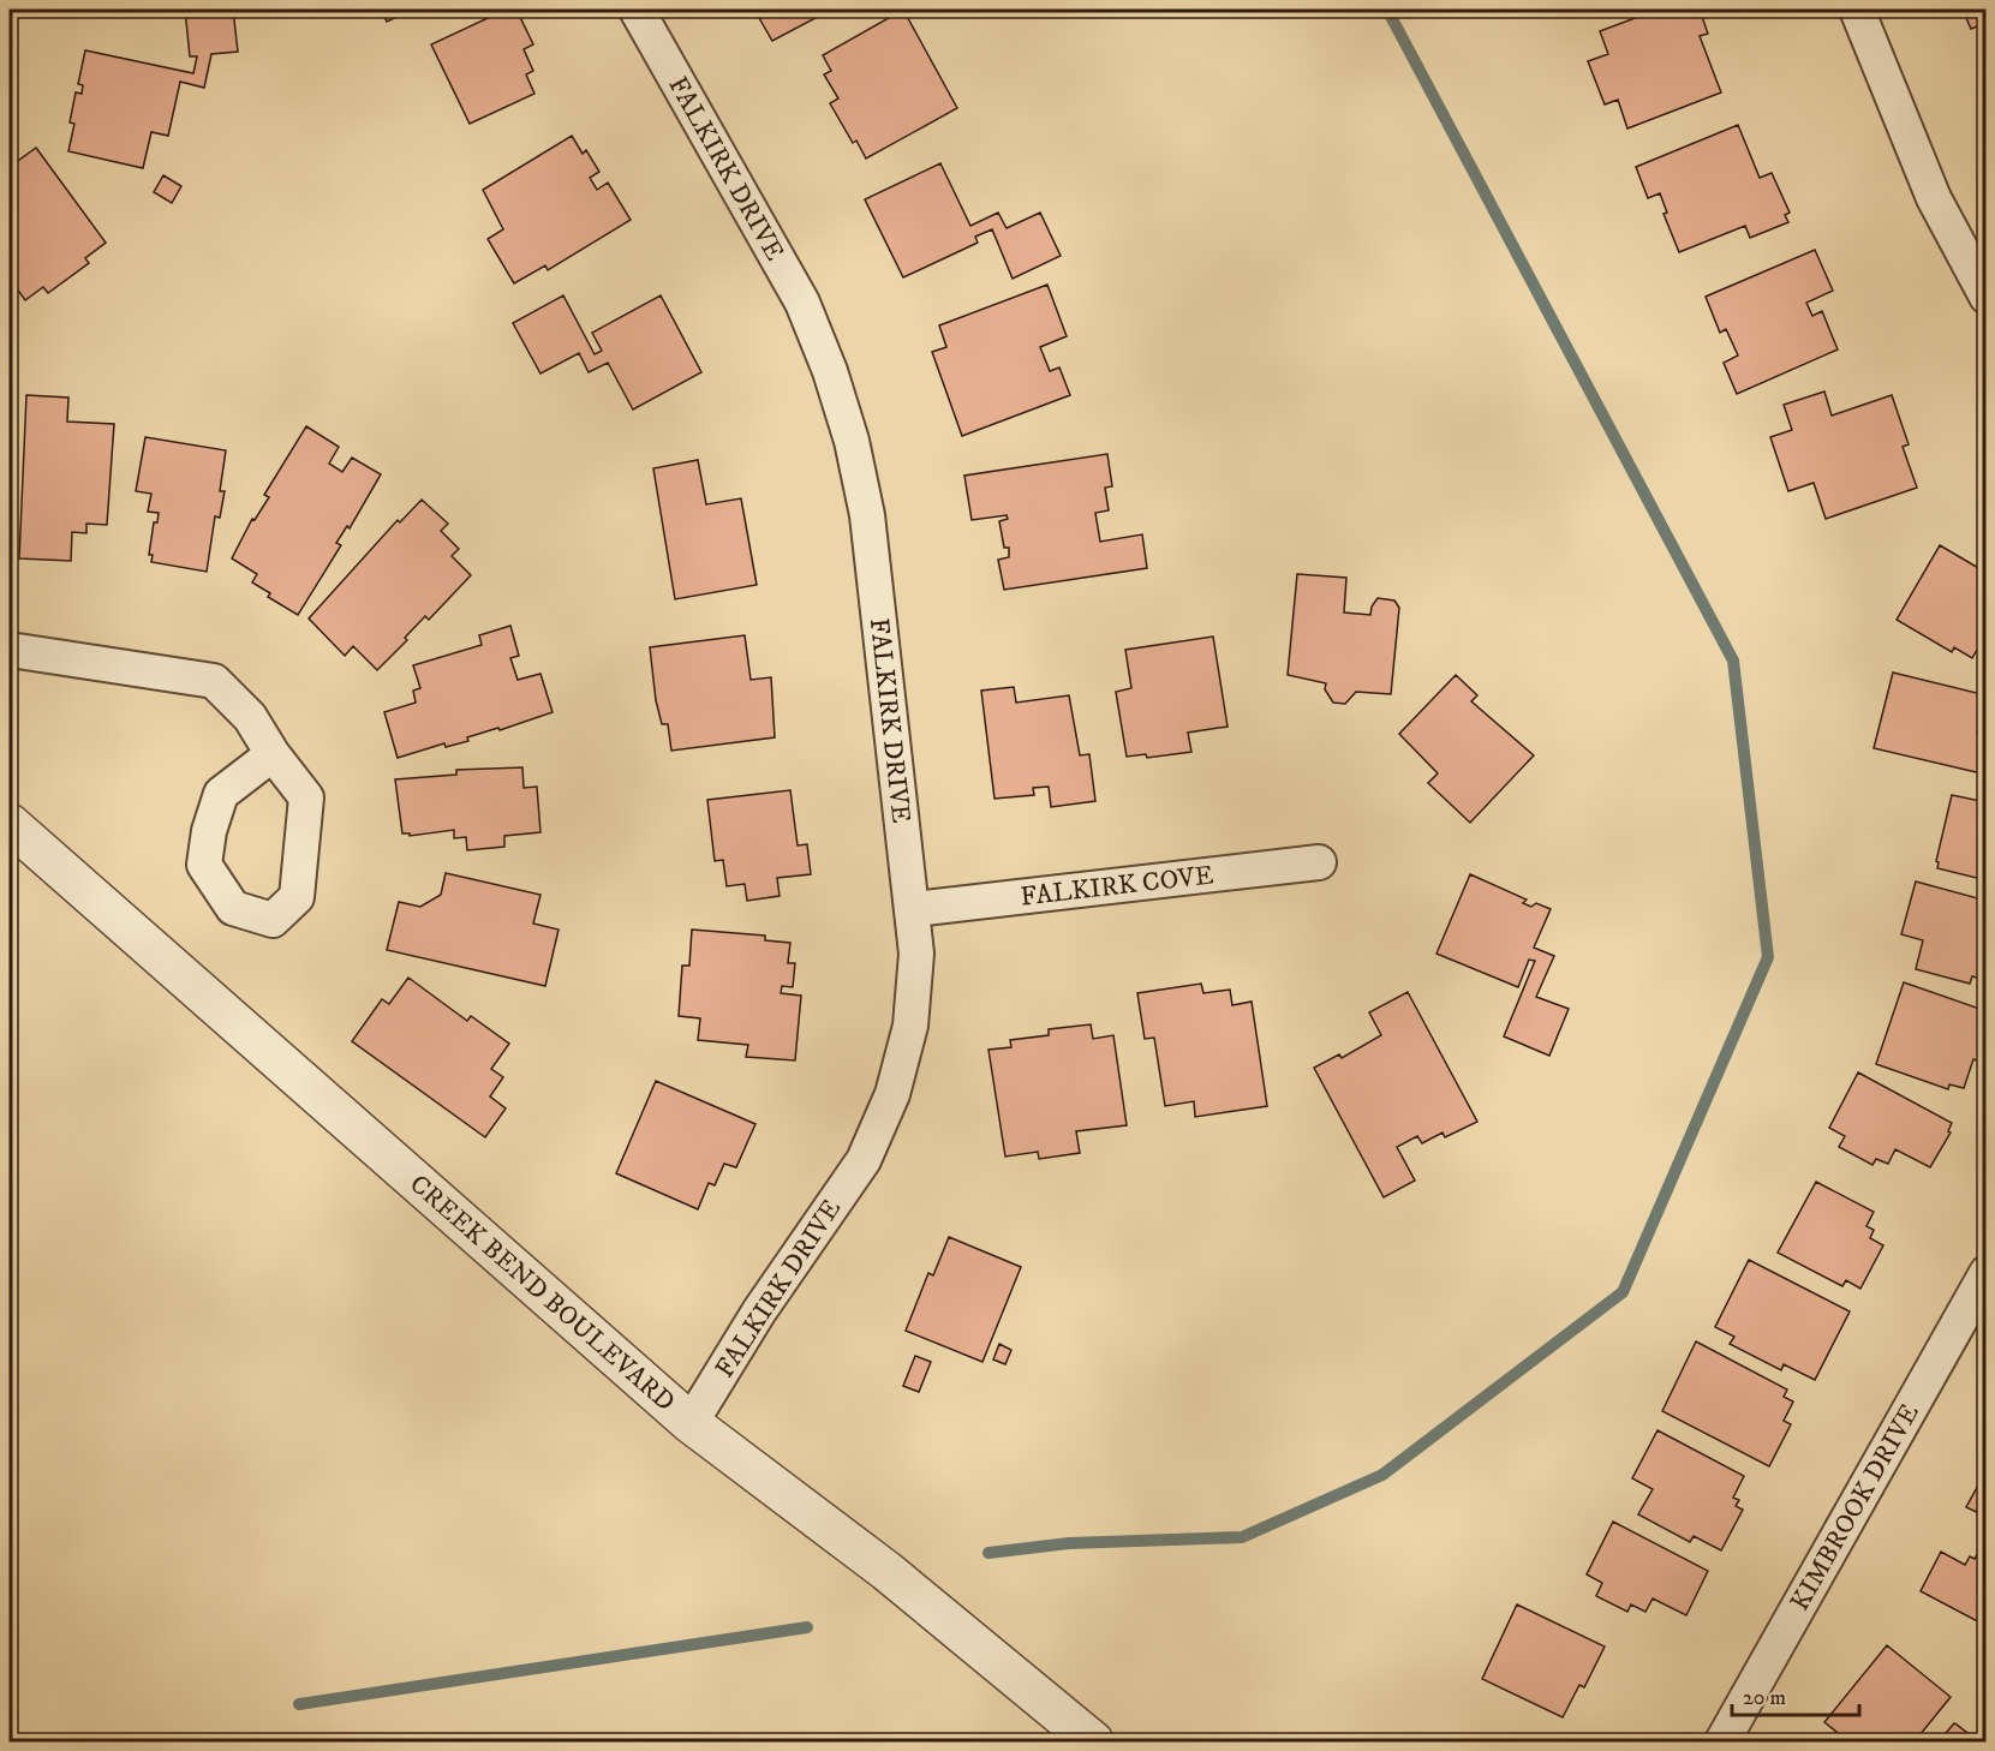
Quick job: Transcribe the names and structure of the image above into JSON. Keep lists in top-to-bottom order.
{
  "streets": {
    "street": [
      "FALKIRK DRIVE",
      "FALKIRK COVE",
      "CREEK BEND BOULEVARD",
      "KIMBROOK DRIVE"
    ]
  },
  "crossings": [
    ["FALKIRK DRIVE", "FALKIRK COVE"],
    ["FALKIRK DRIVE", "CREEK BEND BOULEVARD"]
  ],
  "scale_bar": "20 m"
}
